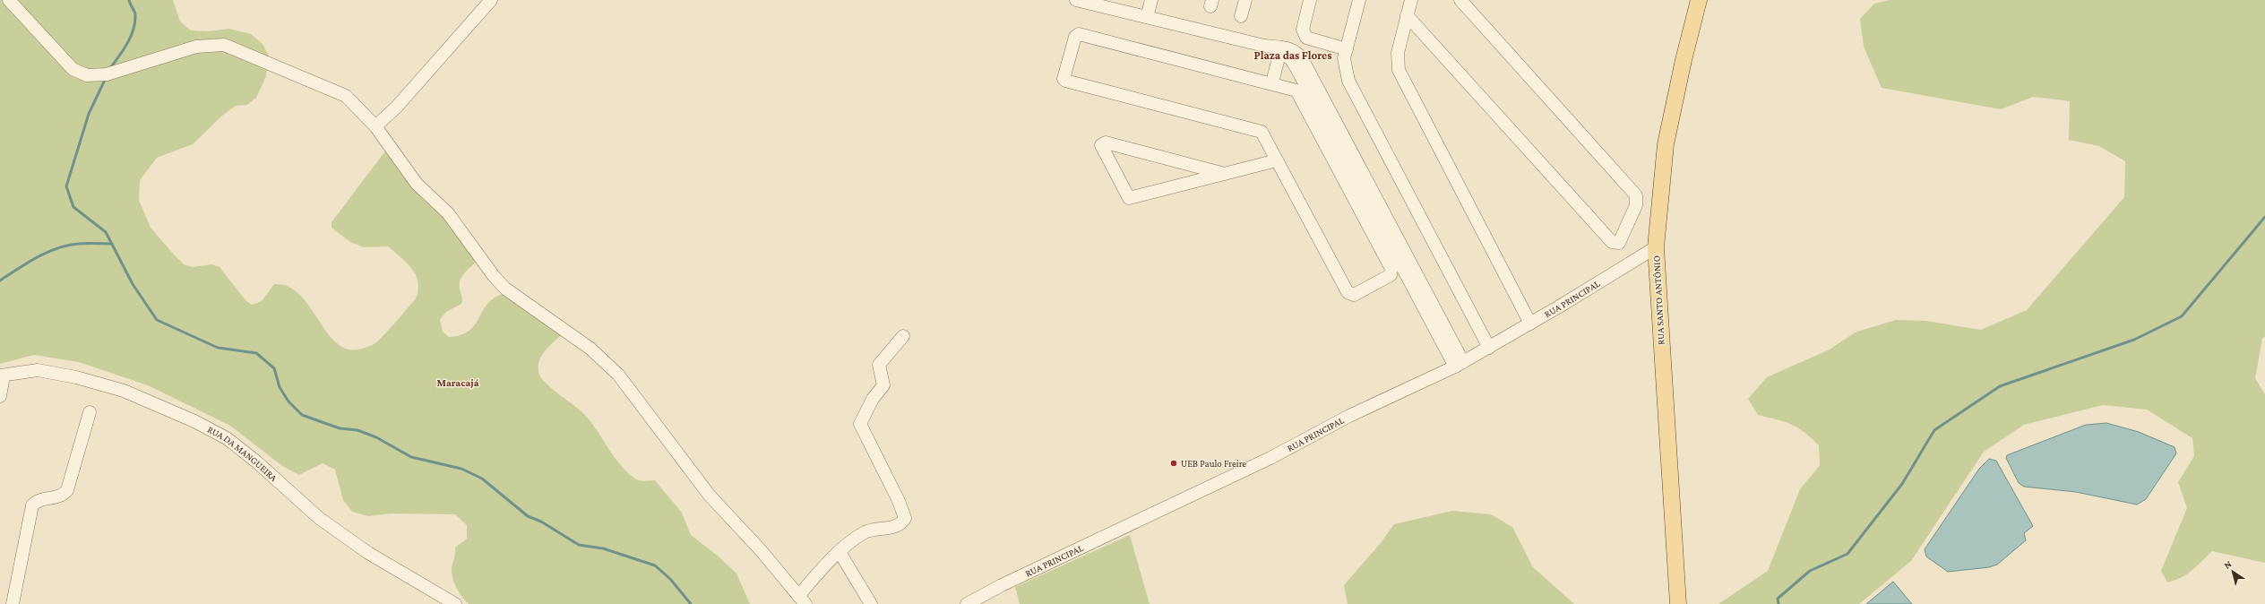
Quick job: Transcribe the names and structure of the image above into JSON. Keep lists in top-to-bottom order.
{
  "streets": {
    "main road": ["RUA SANTO ANTÔNIO"],
    "street": ["RUA PRINCIPAL", "RUA DA MANGUEIRA"]
  },
  "crossings": [
    ["RUA PRINCIPAL", "RUA SANTO ANTÔNIO"]
  ],
  "districts": ["Plaza das Flores", "Maracajá"],
  "places": ["UEB Paulo Freire"],
  "north": "top left"
}
